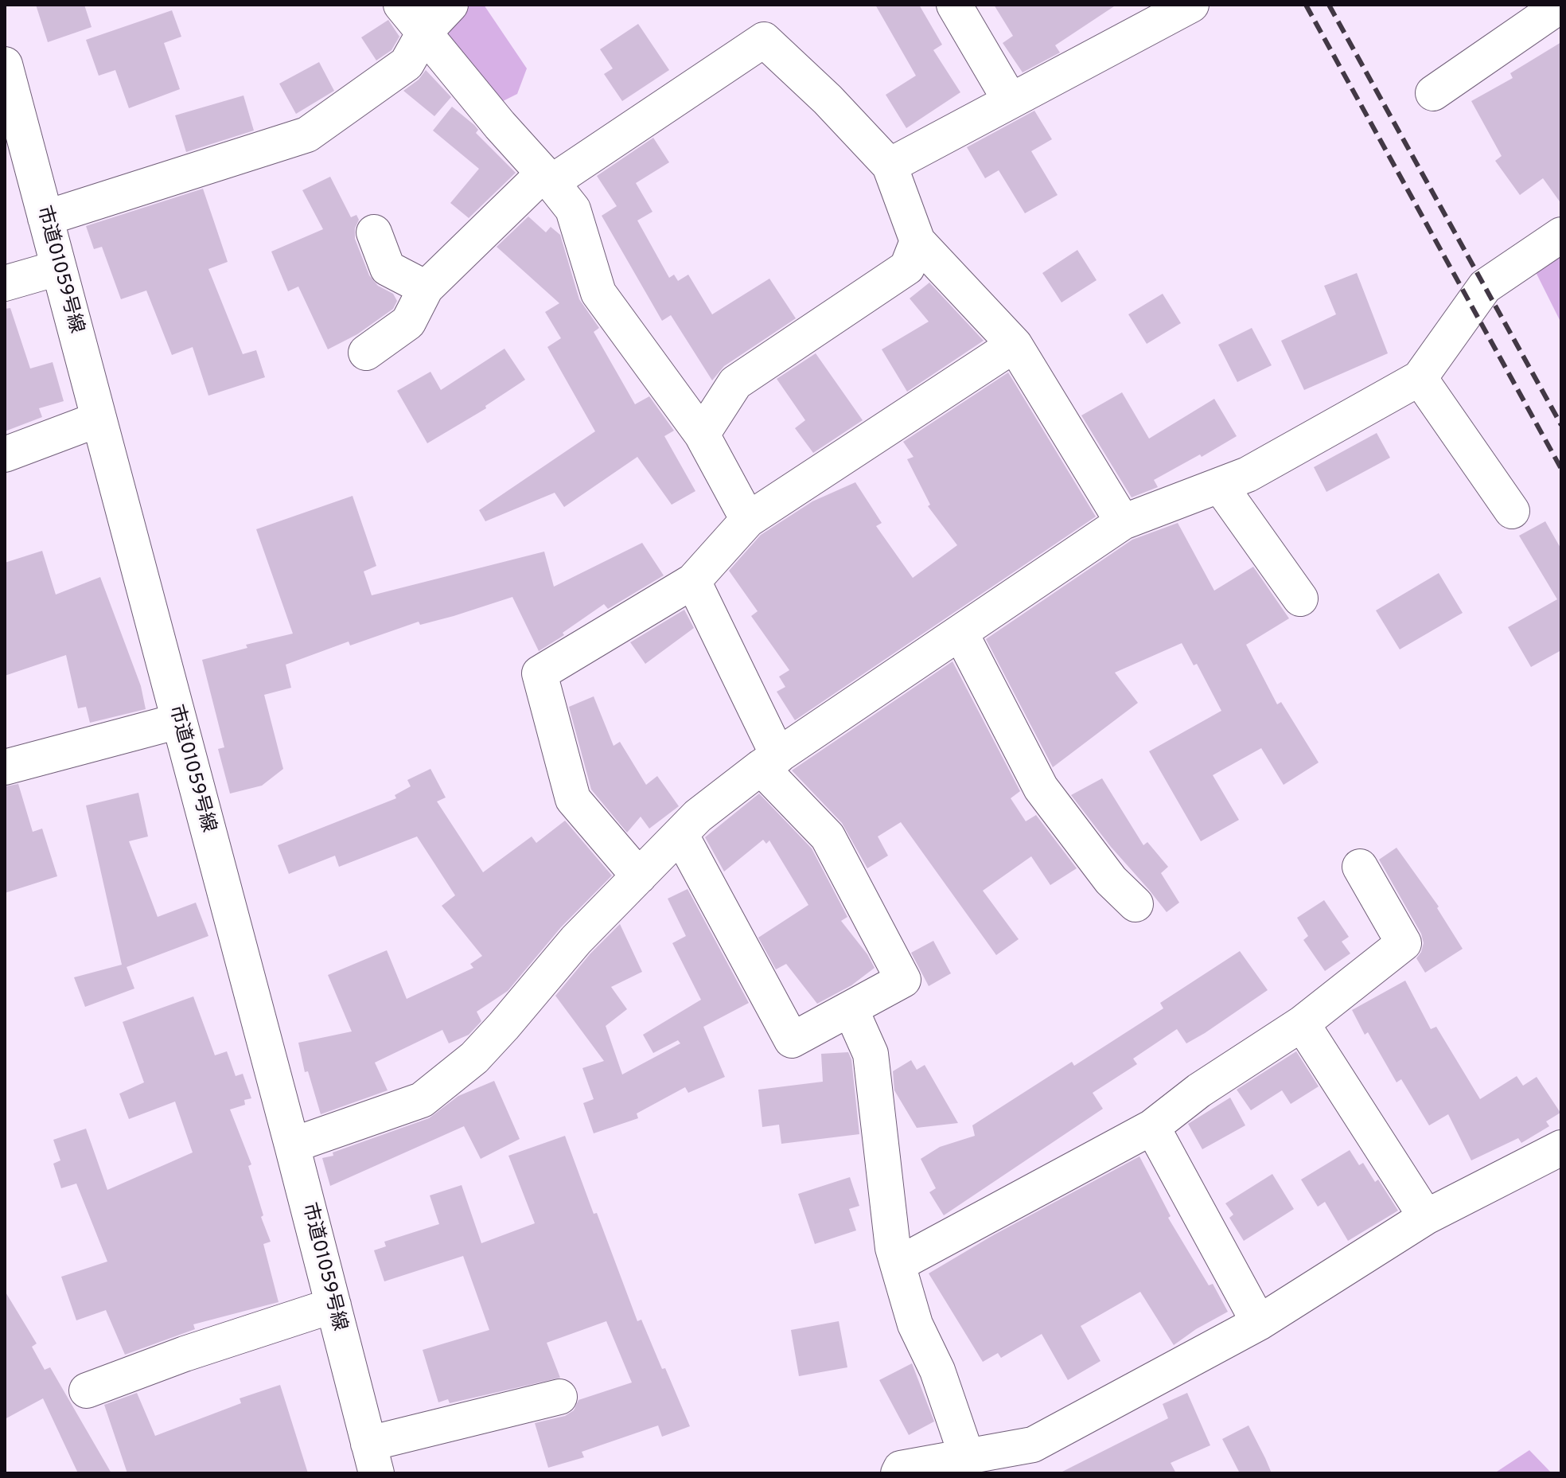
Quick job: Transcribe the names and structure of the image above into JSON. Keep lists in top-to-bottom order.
{
  "streets": {
    "street": ["市道01059号線"]
  }
}
